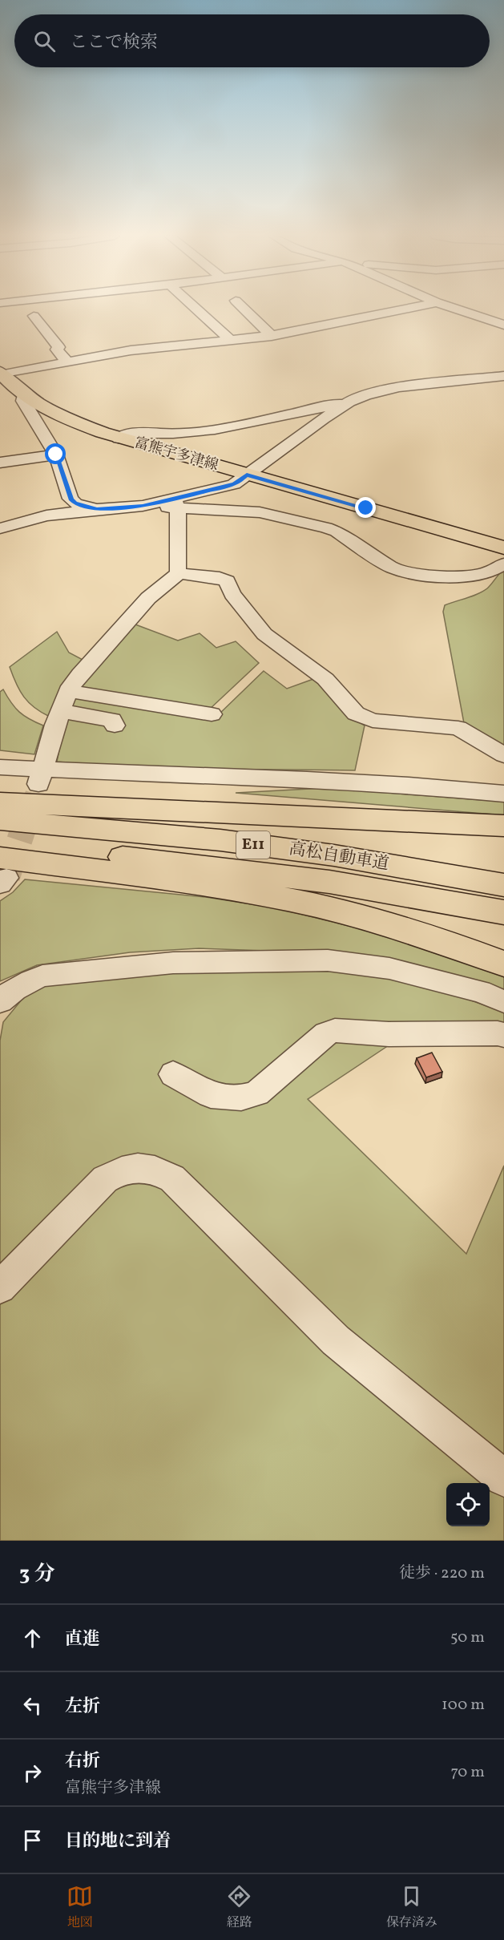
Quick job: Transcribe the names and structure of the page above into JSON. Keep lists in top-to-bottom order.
{
  "streets": {
    "main road": ["富熊宇多津線", "E11", "高松自動車道"]
  },
  "page": {
    "search": "ここで検索",
    "heading": ["3 分", "徒歩 · 220 m"],
    "list": [
      ["直進", "50 m"],
      ["左折", "100 m"],
      ["右折", "富熊宇多津線", "70 m"],
      "目的地に到着"
    ],
    "nav": ["地図", "経路", "保存済み"]
  }
}
